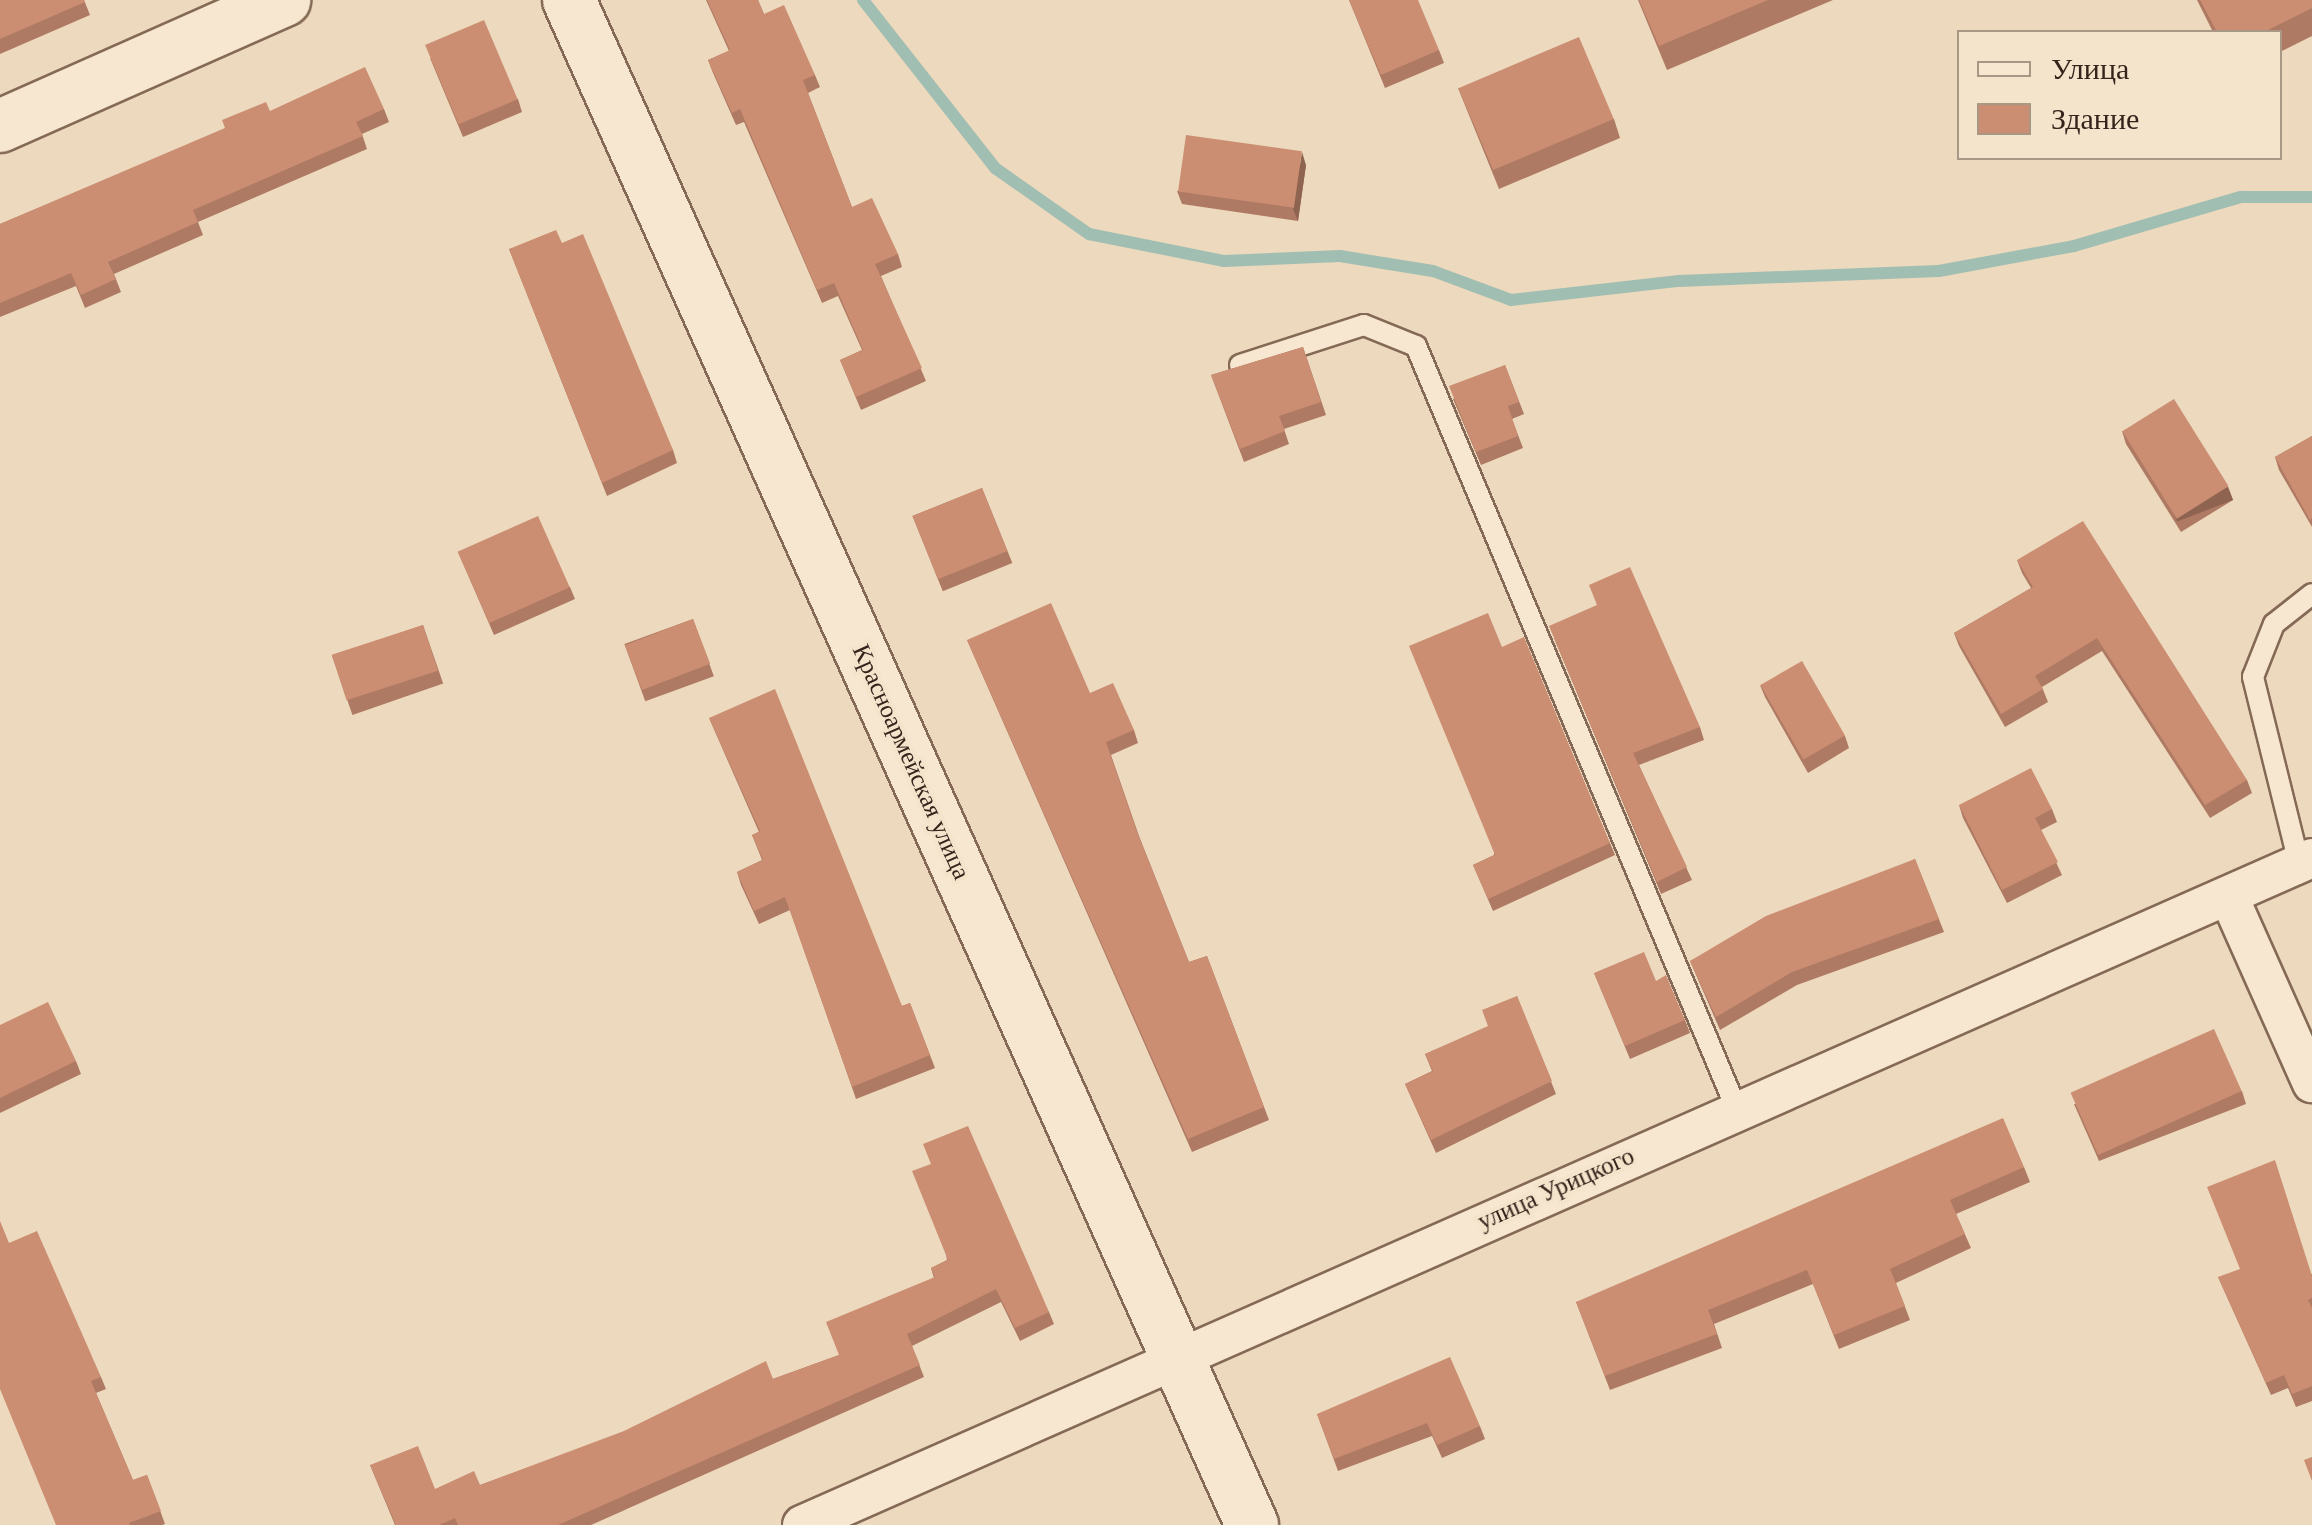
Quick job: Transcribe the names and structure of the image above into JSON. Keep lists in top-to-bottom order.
{
  "streets": {
    "street": ["Красноармейская улица", "улица Урицкого"]
  },
  "crossings": [
    ["Красноармейская улица", "улица Урицкого"]
  ],
  "legend": ["Улица", "Здание"]
}
